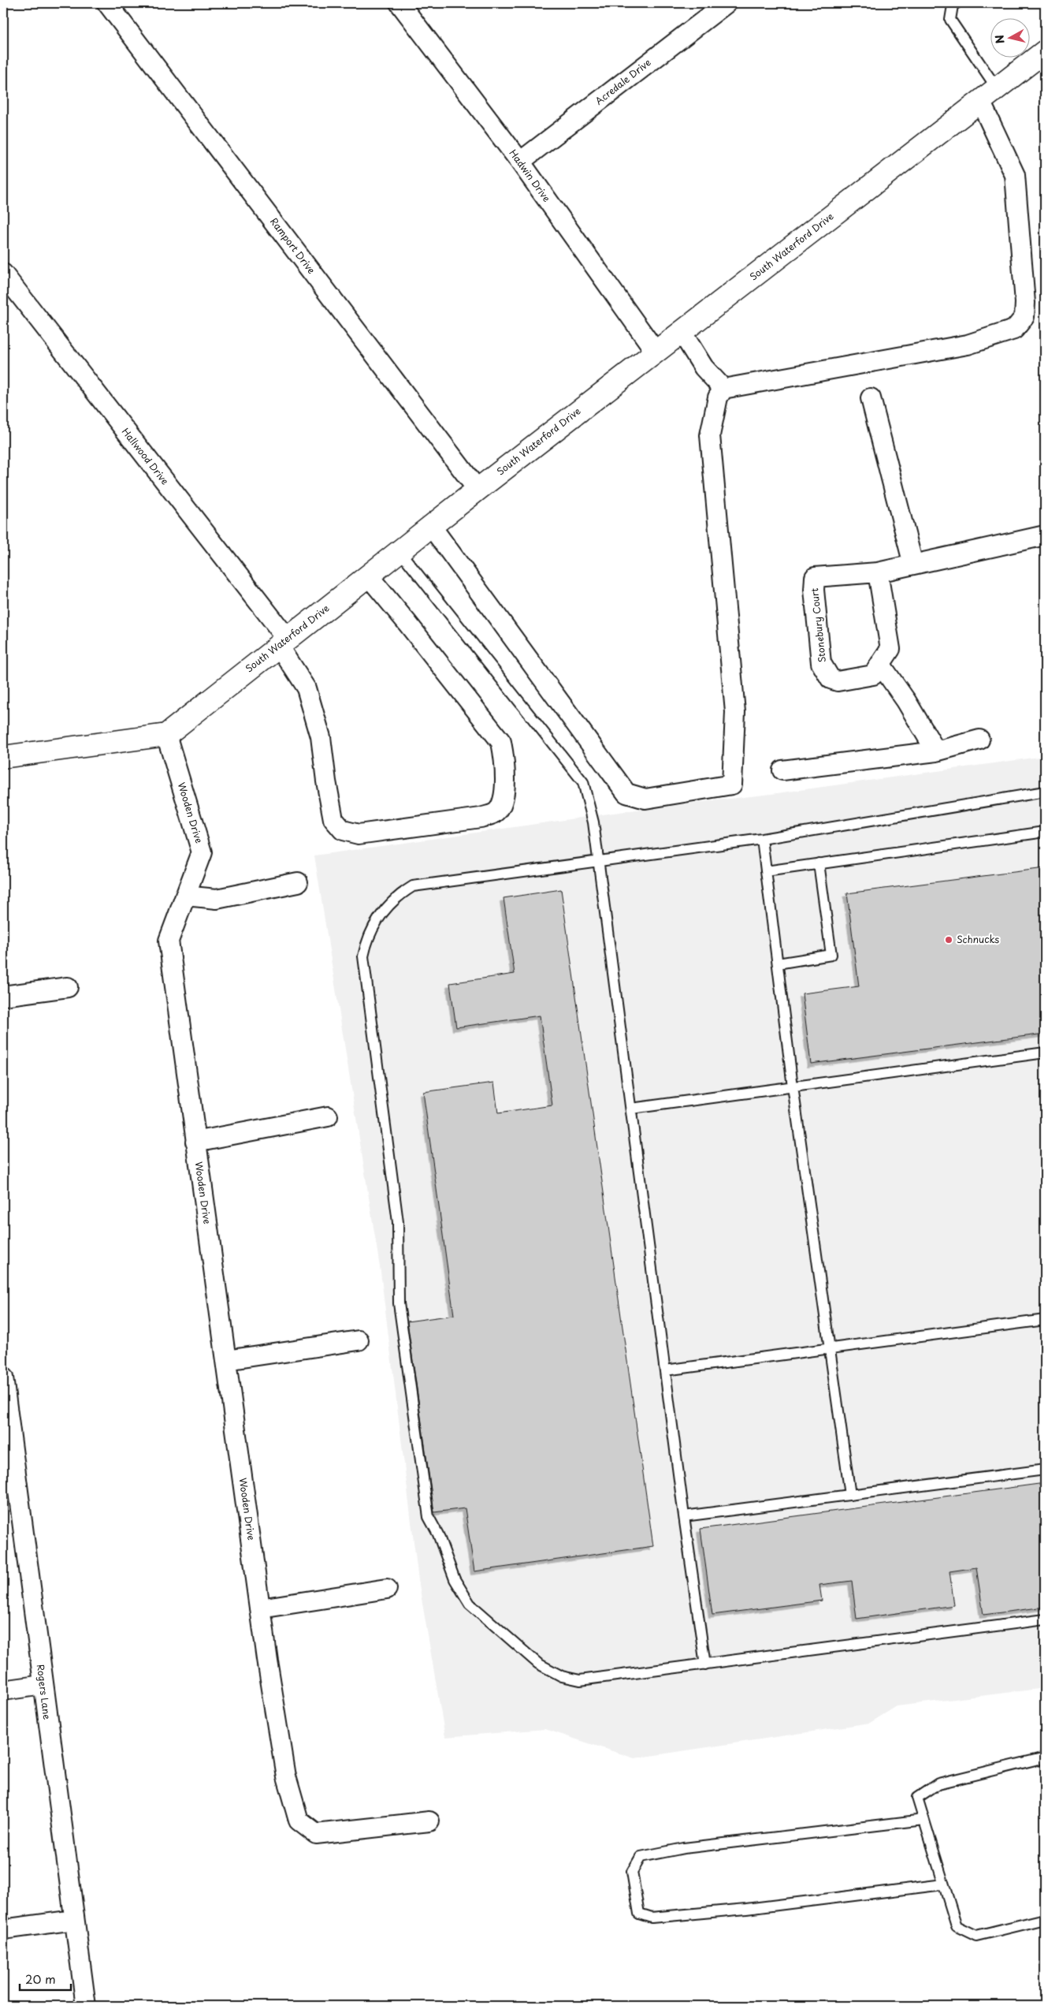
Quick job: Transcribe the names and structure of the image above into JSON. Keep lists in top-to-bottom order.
{
  "streets": {
    "street": [
      "Acredale Drive",
      "Hadwin Drive",
      "Ramport Drive",
      "South Waterford Drive",
      "Hallwood Drive",
      "Stonebury Court",
      "Wooden Drive",
      "Rogers Lane"
    ]
  },
  "crossings": [
    ["Acredale Drive", "Hadwin Drive"],
    ["Hadwin Drive", "South Waterford Drive"],
    ["Ramport Drive", "South Waterford Drive"],
    ["South Waterford Drive", "Hallwood Drive"],
    ["South Waterford Drive", "Wooden Drive"]
  ],
  "places": ["Schnucks"],
  "scale_bar": "20 m",
  "north": "left"
}
